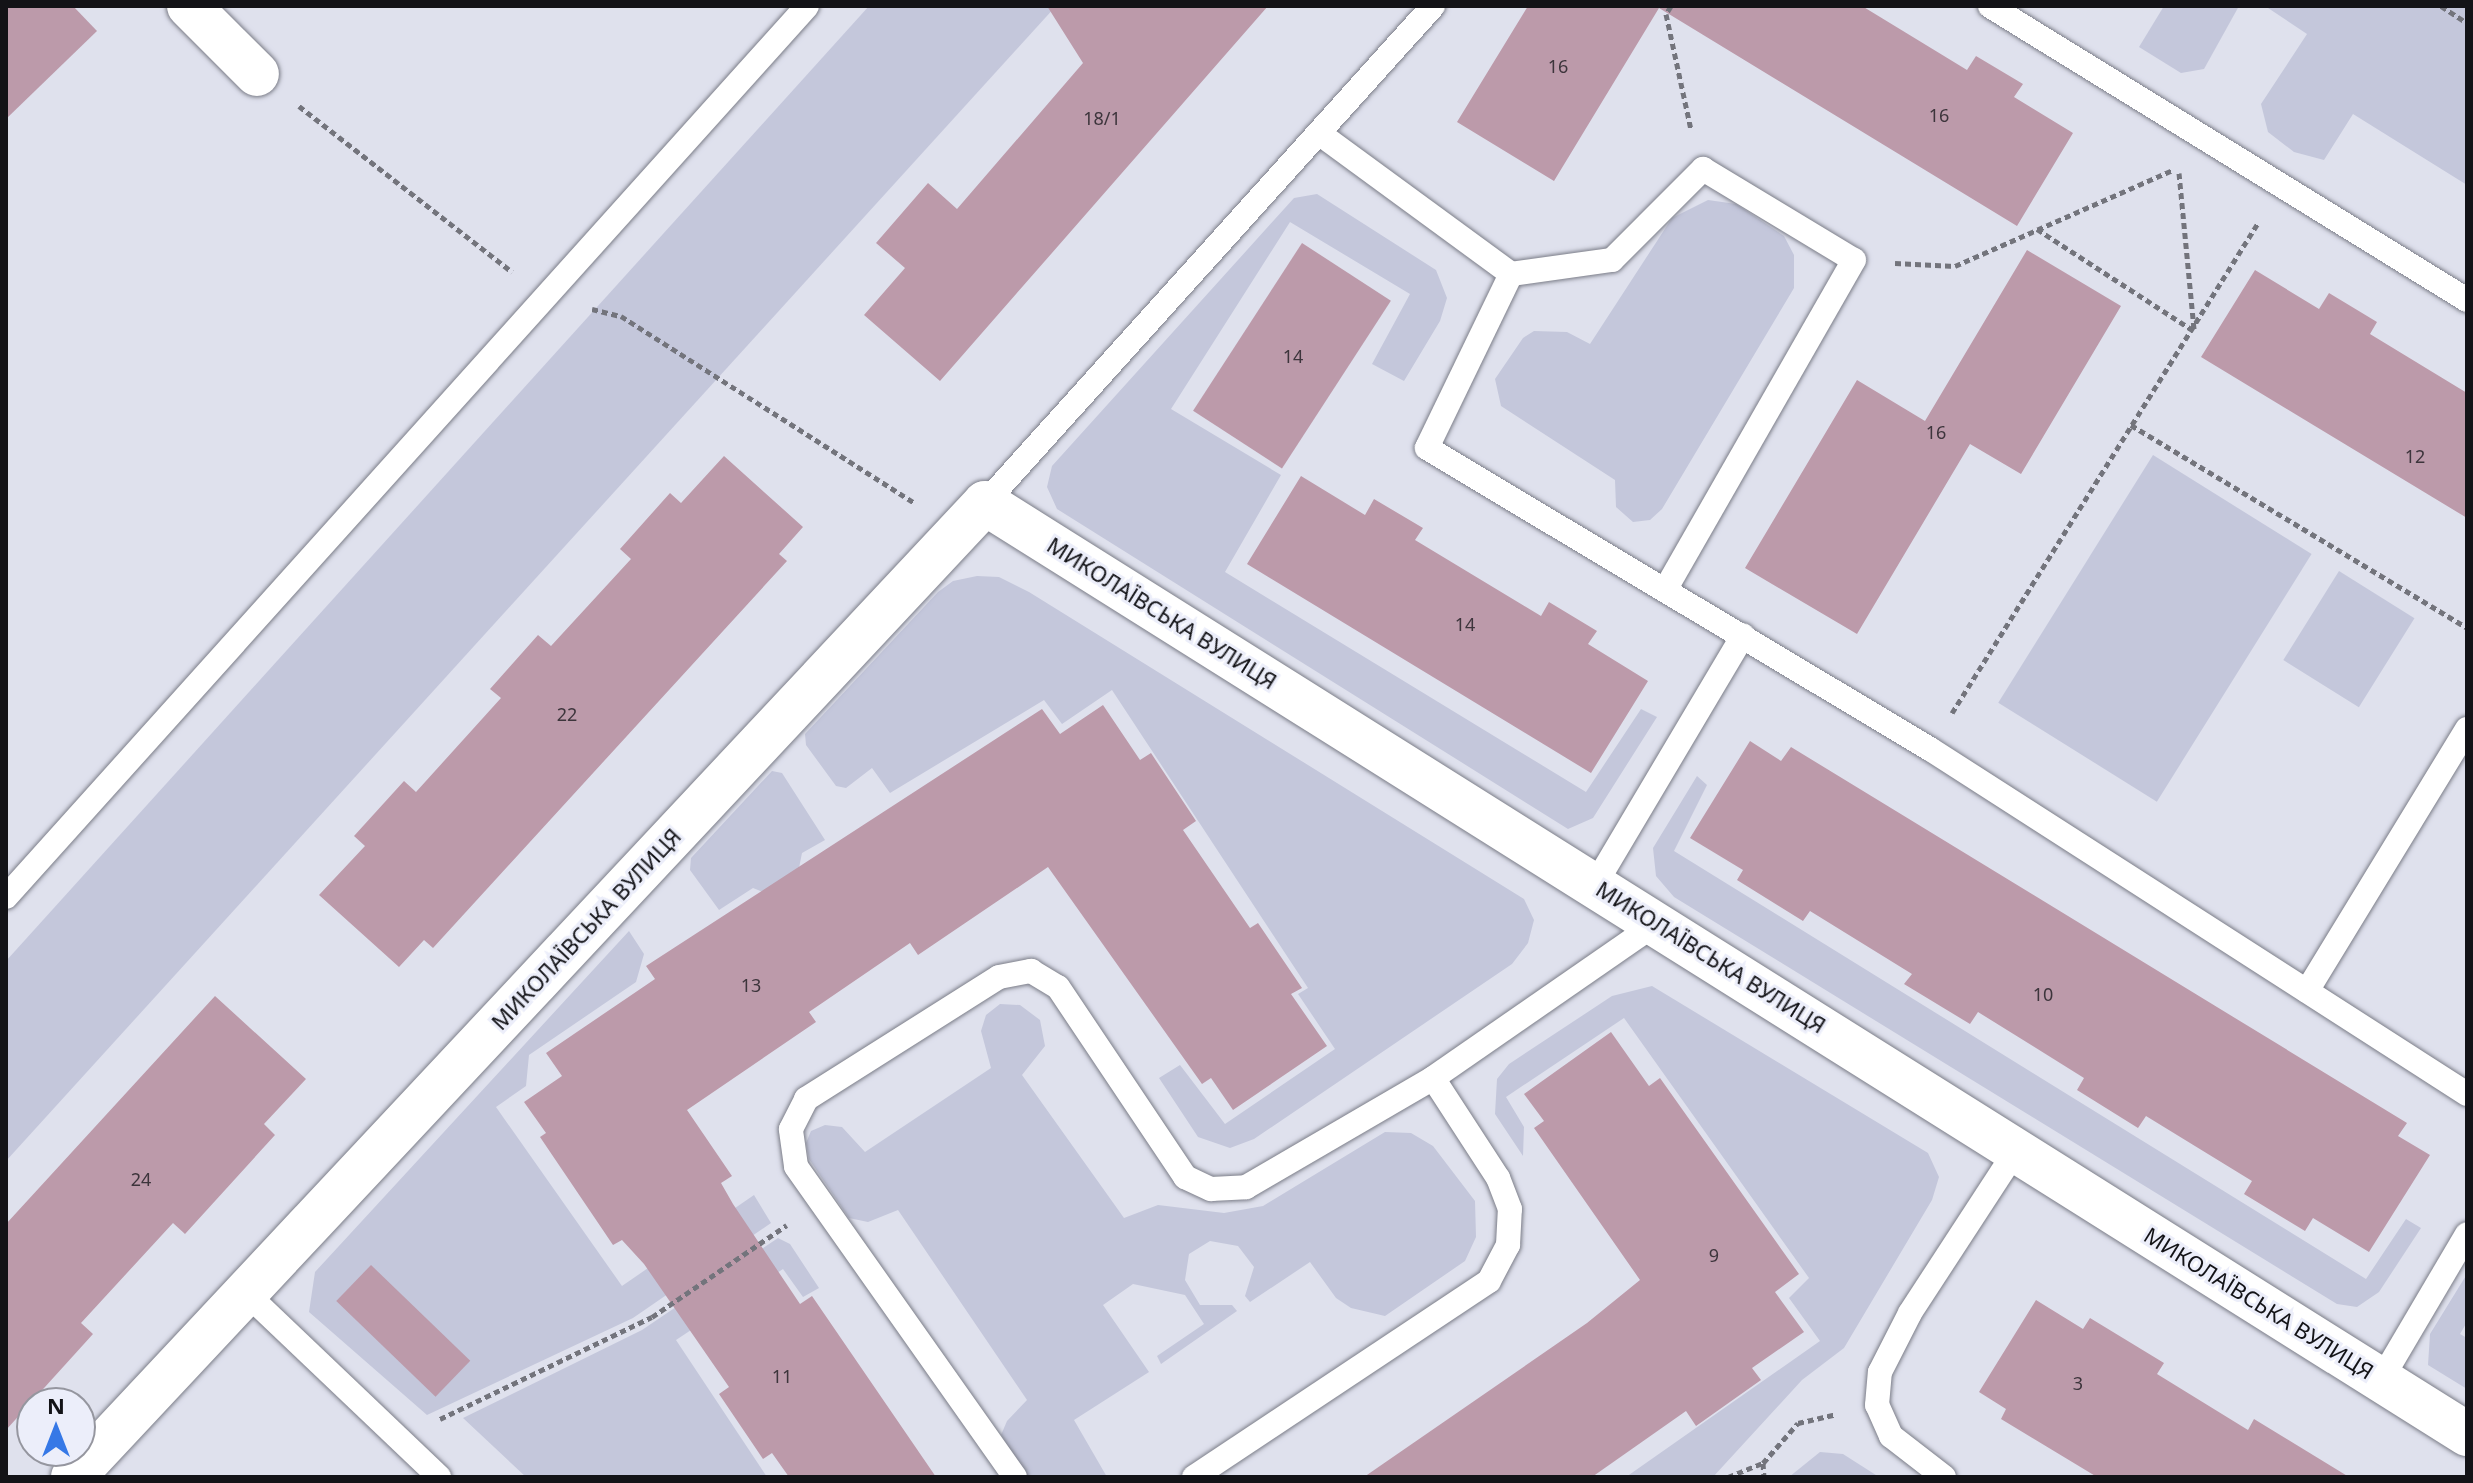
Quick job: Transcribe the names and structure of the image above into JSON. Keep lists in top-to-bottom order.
{
  "streets": {
    "street": ["МИКОЛАЇВСЬКА ВУЛИЦЯ"]
  },
  "house_numbers": [
    "16",
    "16",
    "18/1",
    "14",
    "16",
    "12",
    "14",
    "22",
    "13",
    "10",
    "24",
    "9",
    "11",
    "3"
  ],
  "north": "top"
}
